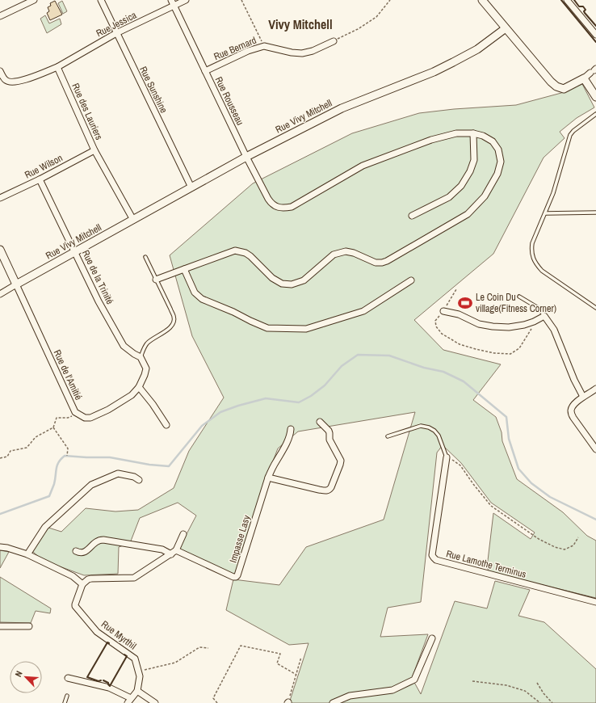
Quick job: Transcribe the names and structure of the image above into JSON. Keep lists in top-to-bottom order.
{
  "streets": {
    "street": [
      "Rue Jessica",
      "Rue Bernard",
      "Rue Sunshine",
      "Rue Rousseau",
      "Rue des Lauriers",
      "Rue Vivy Mitchell",
      "Rue Wilson",
      "Rue de la Trinité",
      "Rue de l'Amitié",
      "Impasse Lasy",
      "Rue Lamothe Terminus",
      "Rue Myrthil"
    ]
  },
  "crossings": [
    ["Rue Jessica", "Rue Sunshine"],
    ["Rue Jessica", "Rue Rousseau"],
    ["Rue Jessica", "Rue des Lauriers"],
    ["Rue Bernard", "Rue Rousseau"],
    ["Rue Sunshine", "Rue Vivy Mitchell"],
    ["Rue Rousseau", "Rue Vivy Mitchell"],
    ["Rue des Lauriers", "Rue Vivy Mitchell"],
    ["Rue des Lauriers", "Rue Wilson"],
    ["Rue Vivy Mitchell", "Rue de la Trinité"],
    ["Rue Vivy Mitchell", "Rue de l'Amitié"],
    ["Rue Wilson", "Rue de la Trinité"],
    ["Rue de la Trinité", "Rue de l'Amitié"]
  ],
  "districts": ["Vivy Mitchell"],
  "places": {
    "sports": ["Le Coin Du village(Fitness Corner)"]
  },
  "north": "top left"
}
